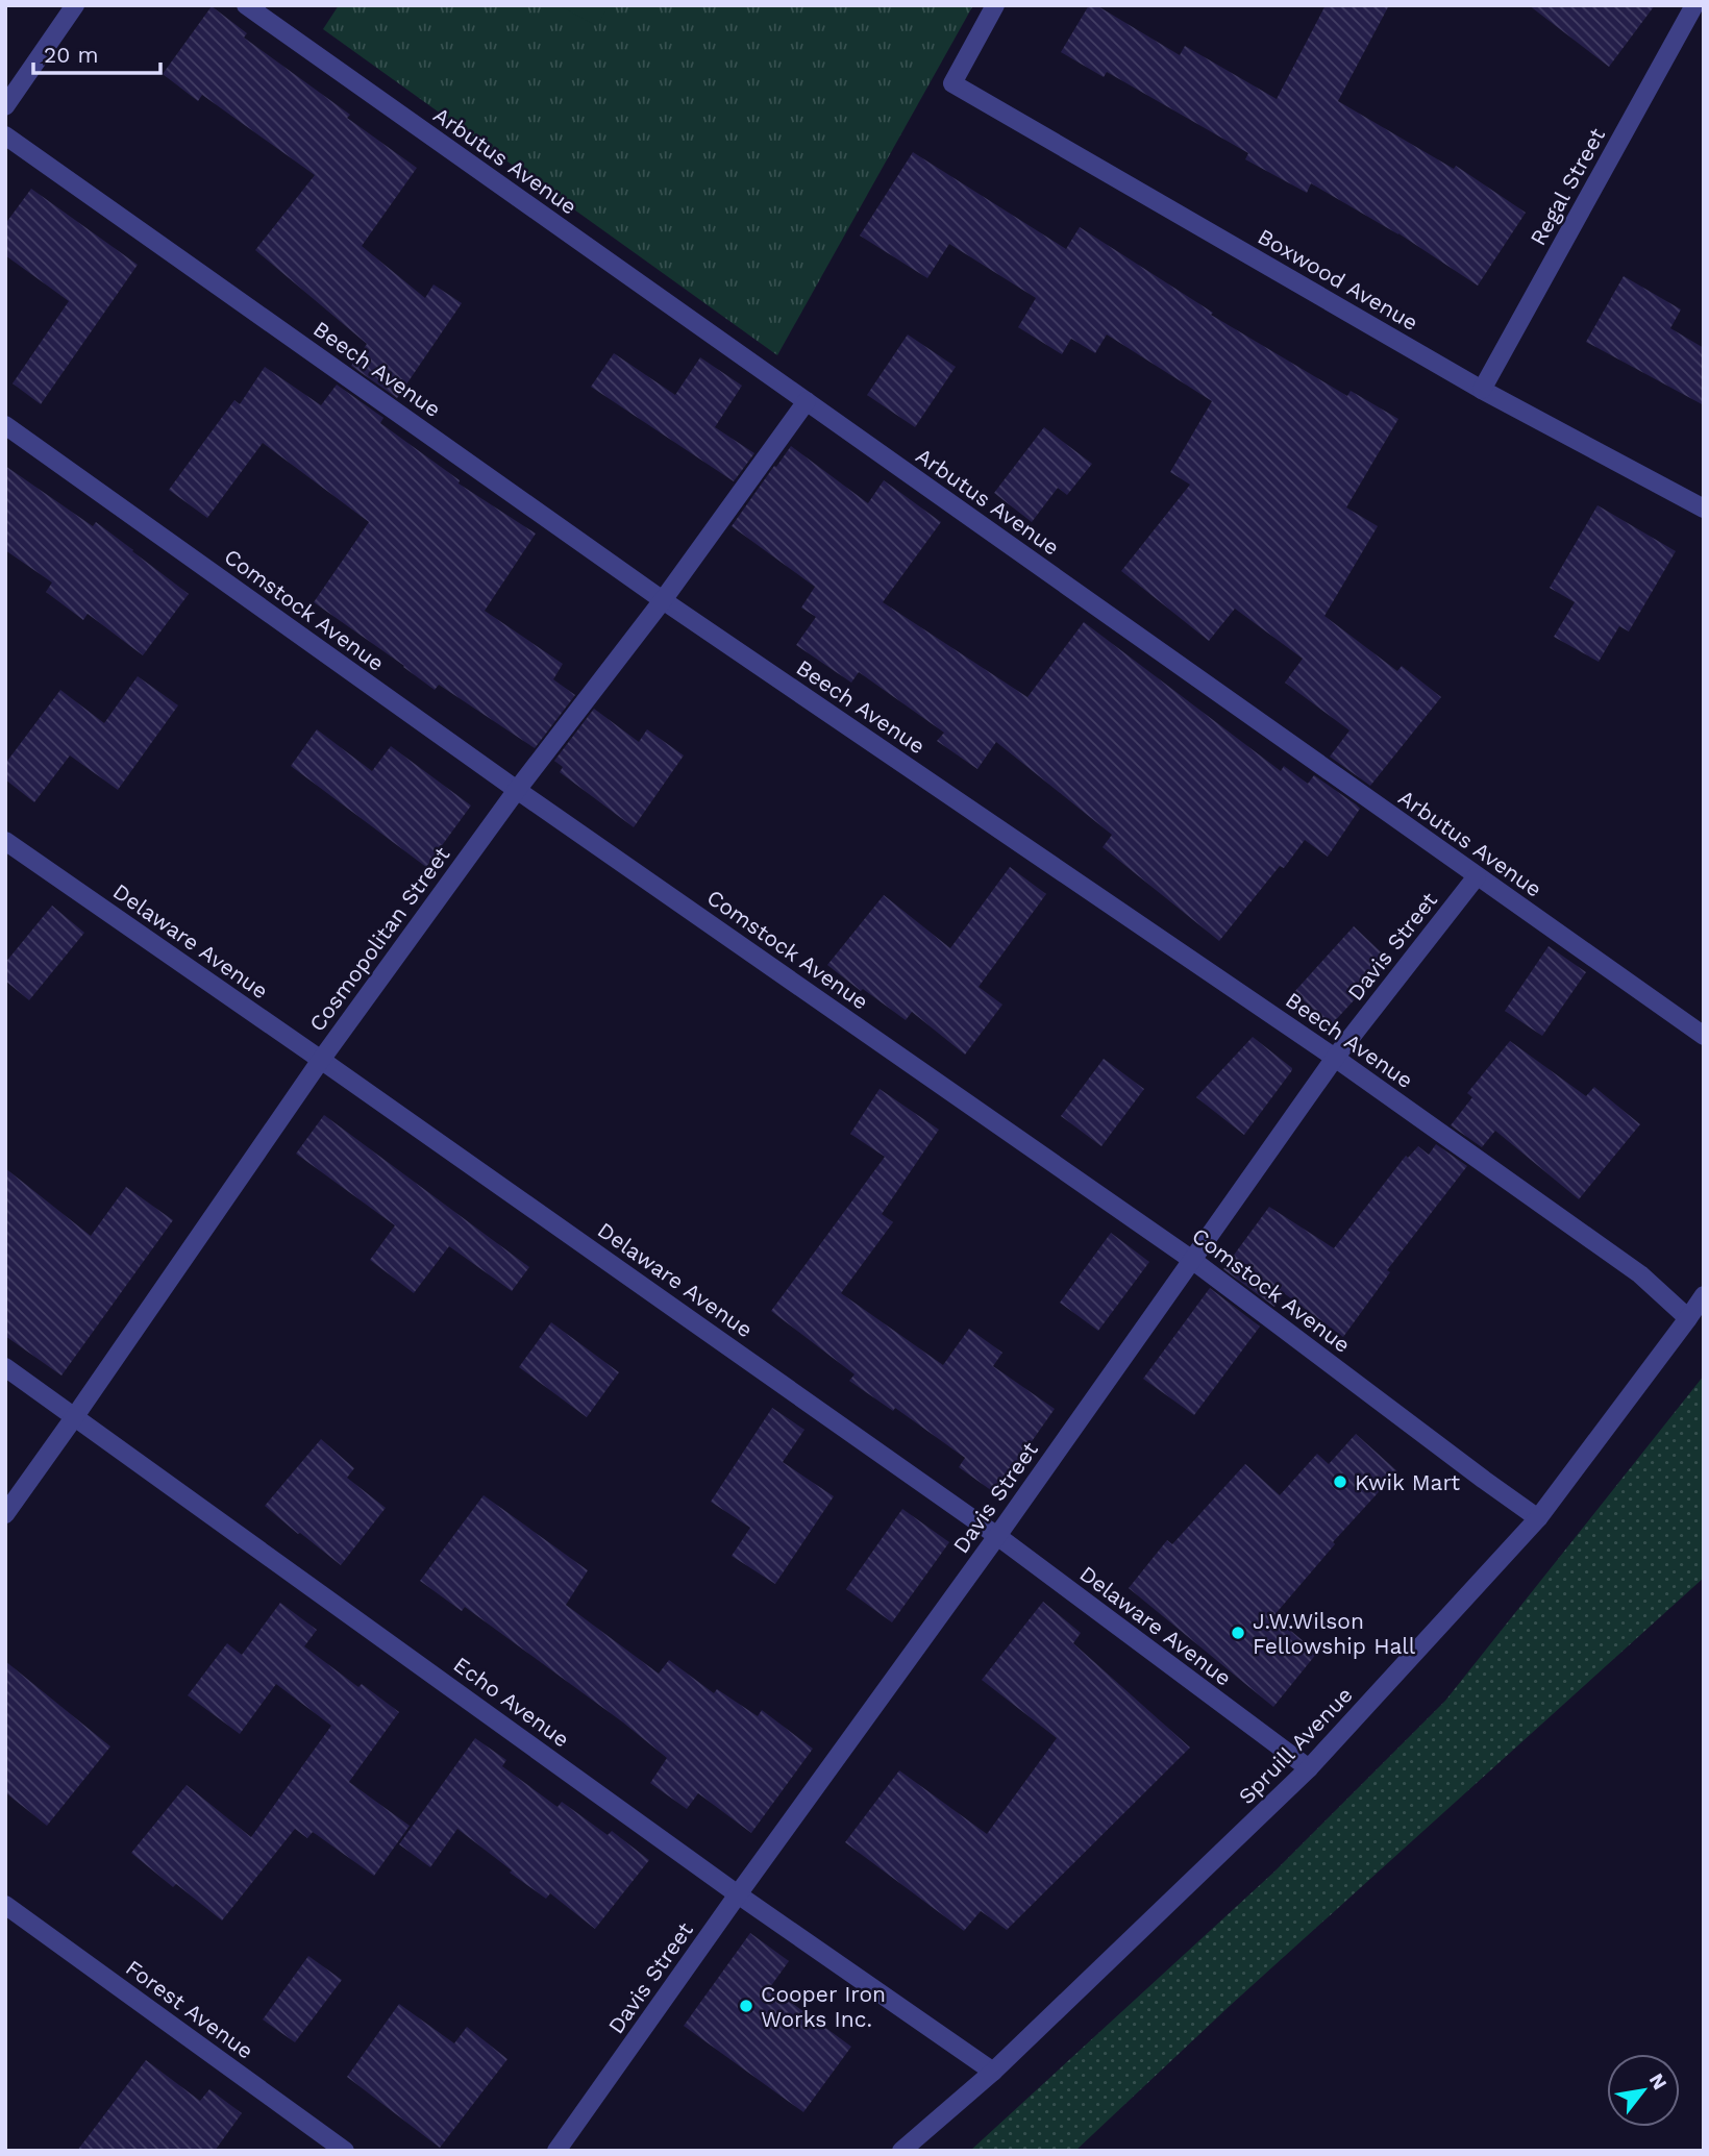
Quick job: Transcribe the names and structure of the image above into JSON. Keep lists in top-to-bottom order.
{
  "streets": {
    "street": [
      "Arbutus Avenue",
      "Regal Street",
      "Boxwood Avenue",
      "Beech Avenue",
      "Comstock Avenue",
      "Cosmopolitan Street",
      "Delaware Avenue",
      "Davis Street",
      "Echo Avenue",
      "Spruill Avenue",
      "Forest Avenue"
    ]
  },
  "crossings": [
    ["Arbutus Avenue", "Cosmopolitan Street"],
    ["Arbutus Avenue", "Davis Street"],
    ["Regal Street", "Boxwood Avenue"],
    ["Beech Avenue", "Cosmopolitan Street"],
    ["Beech Avenue", "Davis Street"],
    ["Beech Avenue", "Spruill Avenue"],
    ["Comstock Avenue", "Cosmopolitan Street"],
    ["Comstock Avenue", "Davis Street"],
    ["Comstock Avenue", "Spruill Avenue"],
    ["Cosmopolitan Street", "Delaware Avenue"],
    ["Cosmopolitan Street", "Echo Avenue"],
    ["Delaware Avenue", "Davis Street"],
    ["Delaware Avenue", "Spruill Avenue"],
    ["Davis Street", "Echo Avenue"],
    ["Echo Avenue", "Spruill Avenue"]
  ],
  "places": ["Kwik Mart", "J.W.Wilson Fellowship Hall", "Cooper Iron Works Inc."],
  "scale_bar": "20 m",
  "north": "top right"
}
